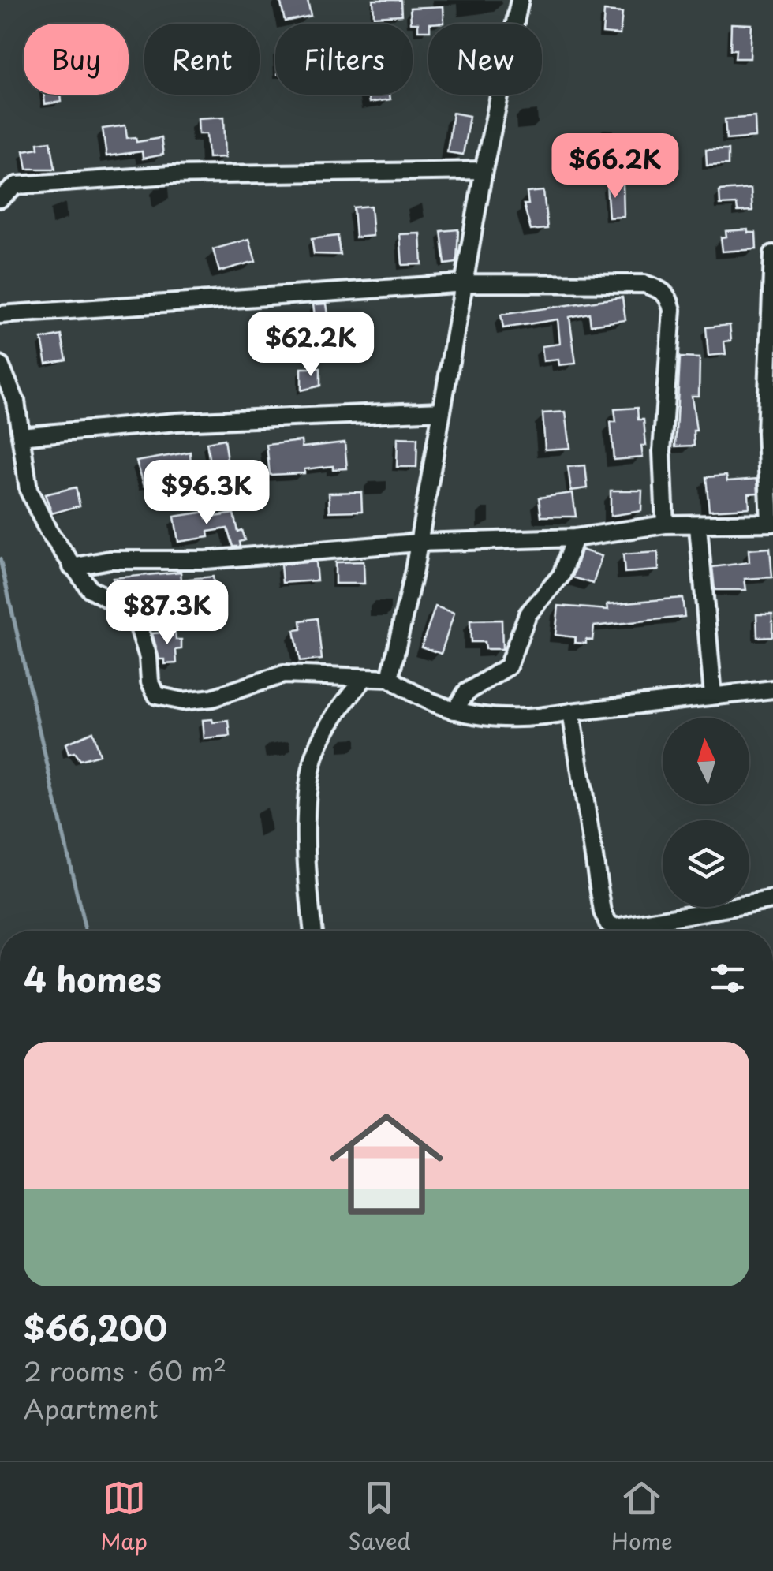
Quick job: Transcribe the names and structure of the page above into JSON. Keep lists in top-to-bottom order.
{
  "north": "top",
  "page": {
    "chip": [
      "Buy",
      "Rent",
      "Filters",
      "New"
    ],
    "price": [
      "$66.2K",
      "$62.2K",
      "$96.3K",
      "$87.3K"
    ],
    "heading": "4 homes",
    "list": [
      {
        "name": "$66,200",
        "note": "2 rooms · 60 m² · Apartment"
      }
    ],
    "tabs": ["Map", "Saved", "Home"]
  }
}
